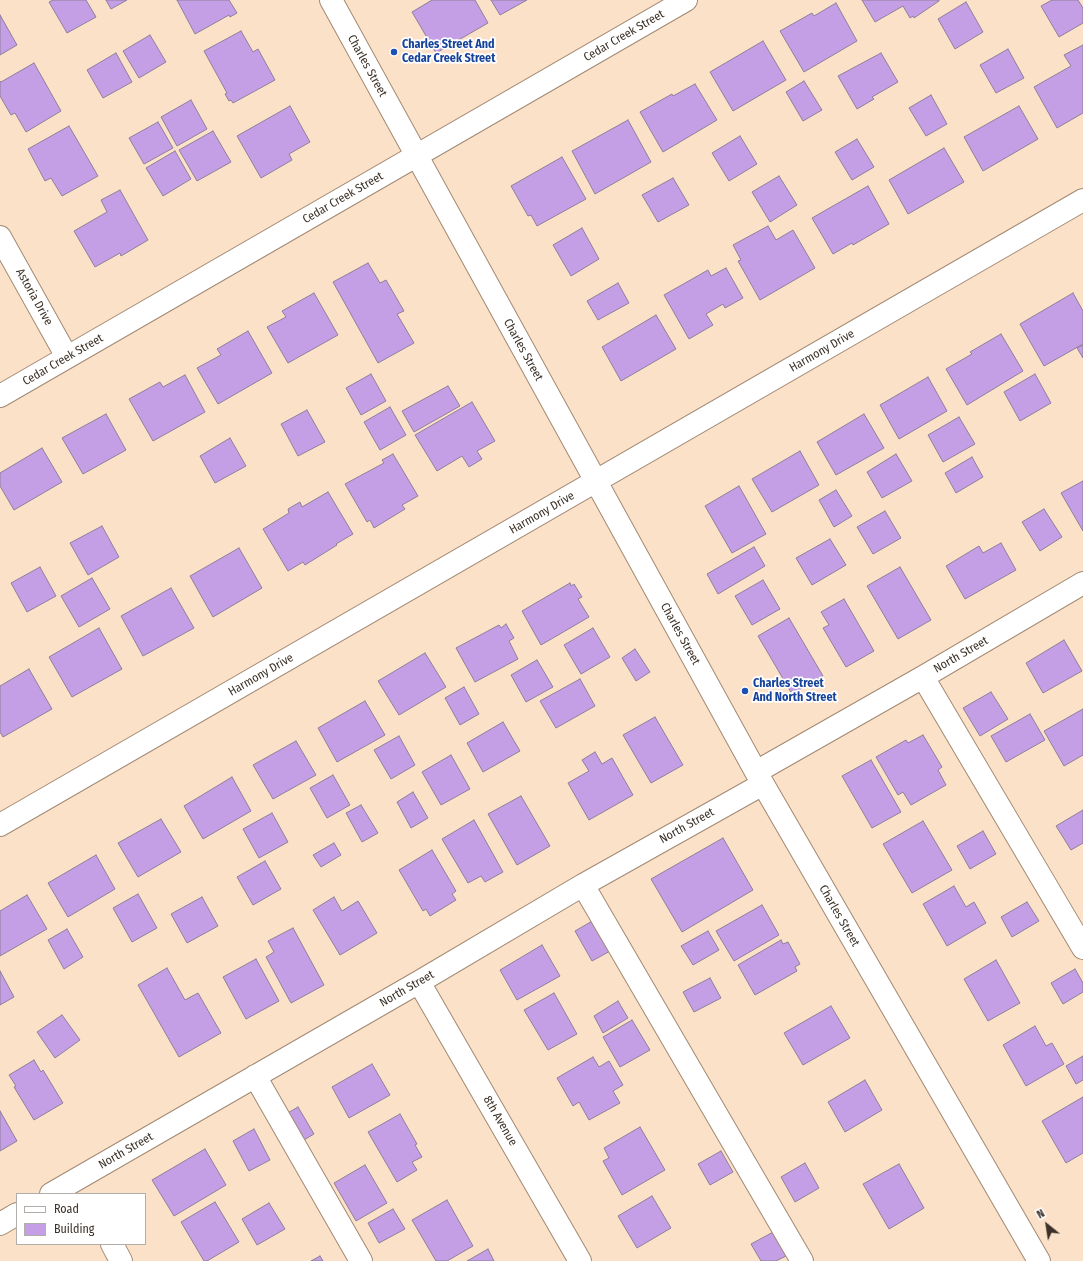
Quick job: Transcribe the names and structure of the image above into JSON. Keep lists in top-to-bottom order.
{
  "streets": {
    "street": [
      "Cedar Creek Street",
      "Charles Street",
      "Astoria Drive",
      "Harmony Drive",
      "North Street",
      "8th Avenue"
    ]
  },
  "crossings": [
    ["Cedar Creek Street", "Charles Street"],
    ["Cedar Creek Street", "Astoria Drive"],
    ["Charles Street", "Harmony Drive"],
    ["Charles Street", "North Street"],
    ["North Street", "8th Avenue"]
  ],
  "places": ["Charles Street And Cedar Creek Street", "Charles Street And North Street"],
  "legend": ["Road", "Building"],
  "north": "top left"
}
